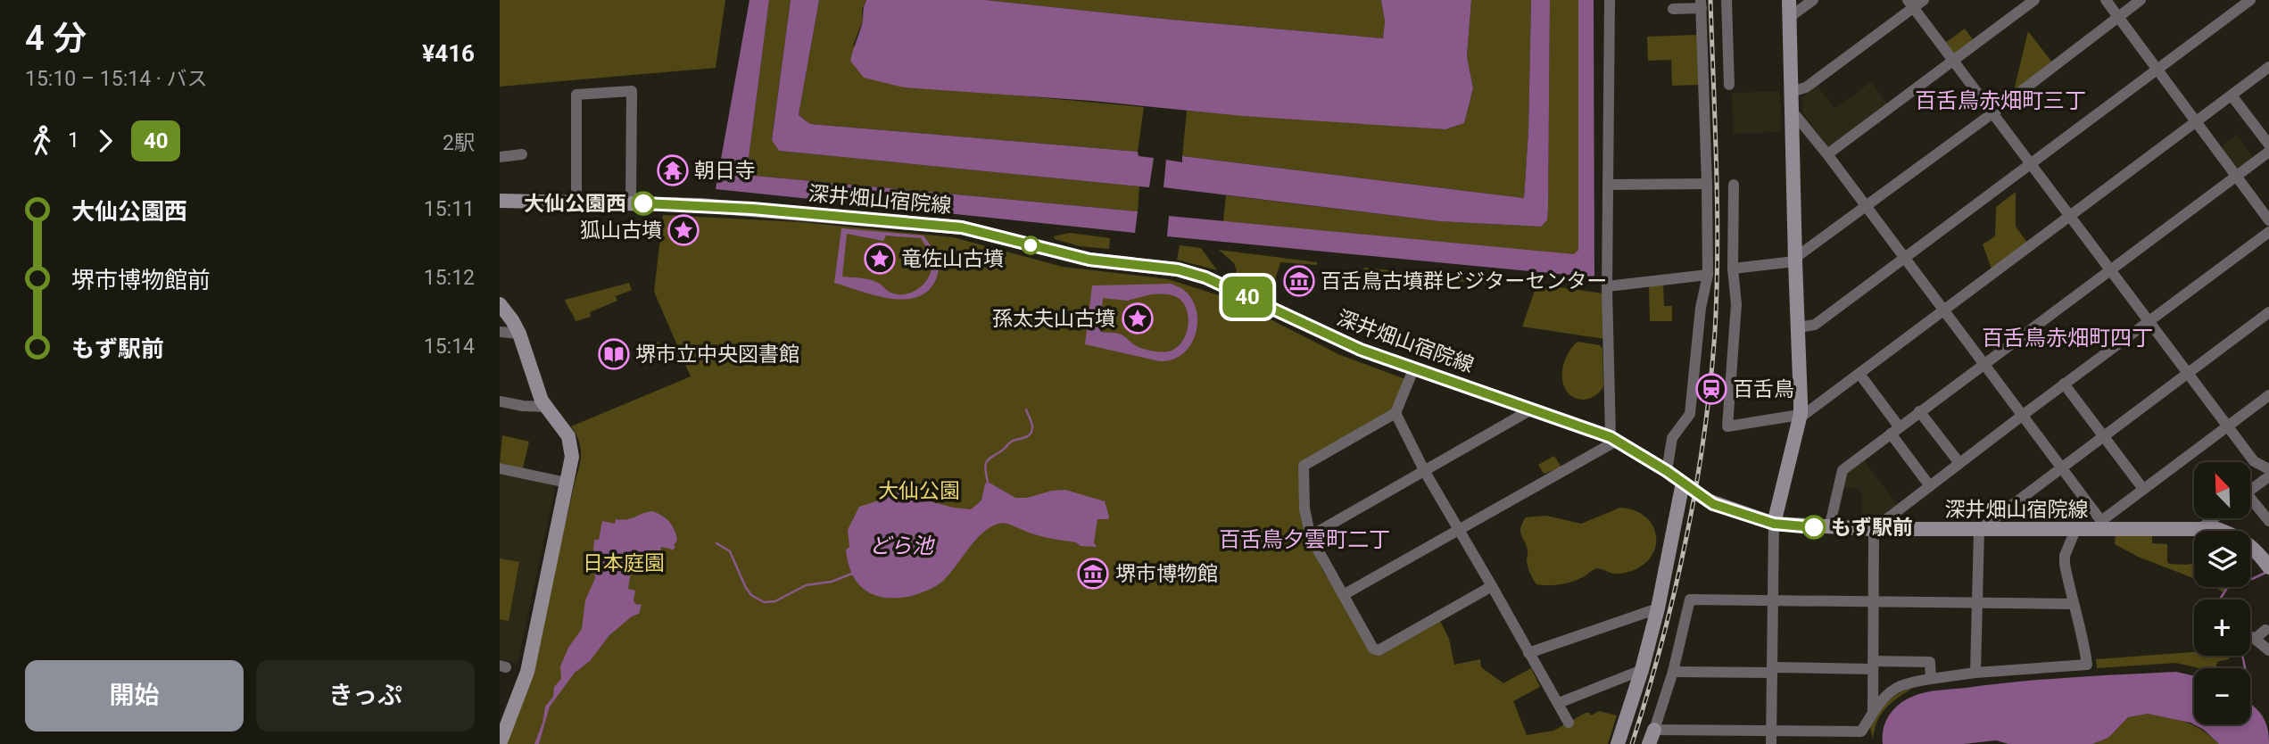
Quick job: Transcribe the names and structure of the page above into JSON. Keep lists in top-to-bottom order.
{
  "streets": {
    "main road": ["深井畑山宿院線"]
  },
  "districts": ["百舌鳥赤畑町三丁", "百舌鳥赤畑町四丁", "百舌鳥夕雲町二丁"],
  "water": ["どら池"],
  "parks": ["大仙公園", "日本庭園"],
  "places": {
    "temple": ["朝日寺"],
    "other": ["大仙公園西", "もず駅前"],
    "place": ["狐山古墳", "竜佐山古墳", "孫太夫山古墳"],
    "museum": ["百舌鳥古墳群ビジターセンター", "堺市博物館"],
    "library": ["堺市立中央図書館"],
    "station": ["百舌鳥"]
  },
  "lines": ["bus line 40"],
  "north": "top left",
  "page": {
    "heading": ["4 分", "15:10 – 15:14 · バス", "¥416"],
    "on_map": "40",
    "legs": ["1", "40", "2駅"],
    "list": [
      {
        "name": "大仙公園西",
        "value": "15:11"
      },
      {
        "name": "堺市博物館前",
        "value": "15:12"
      },
      {
        "name": "もず駅前",
        "value": "15:14"
      }
    ],
    "map_buttons": ["+", "−"],
    "buttons": ["開始", "きっぷ"]
  }
}
